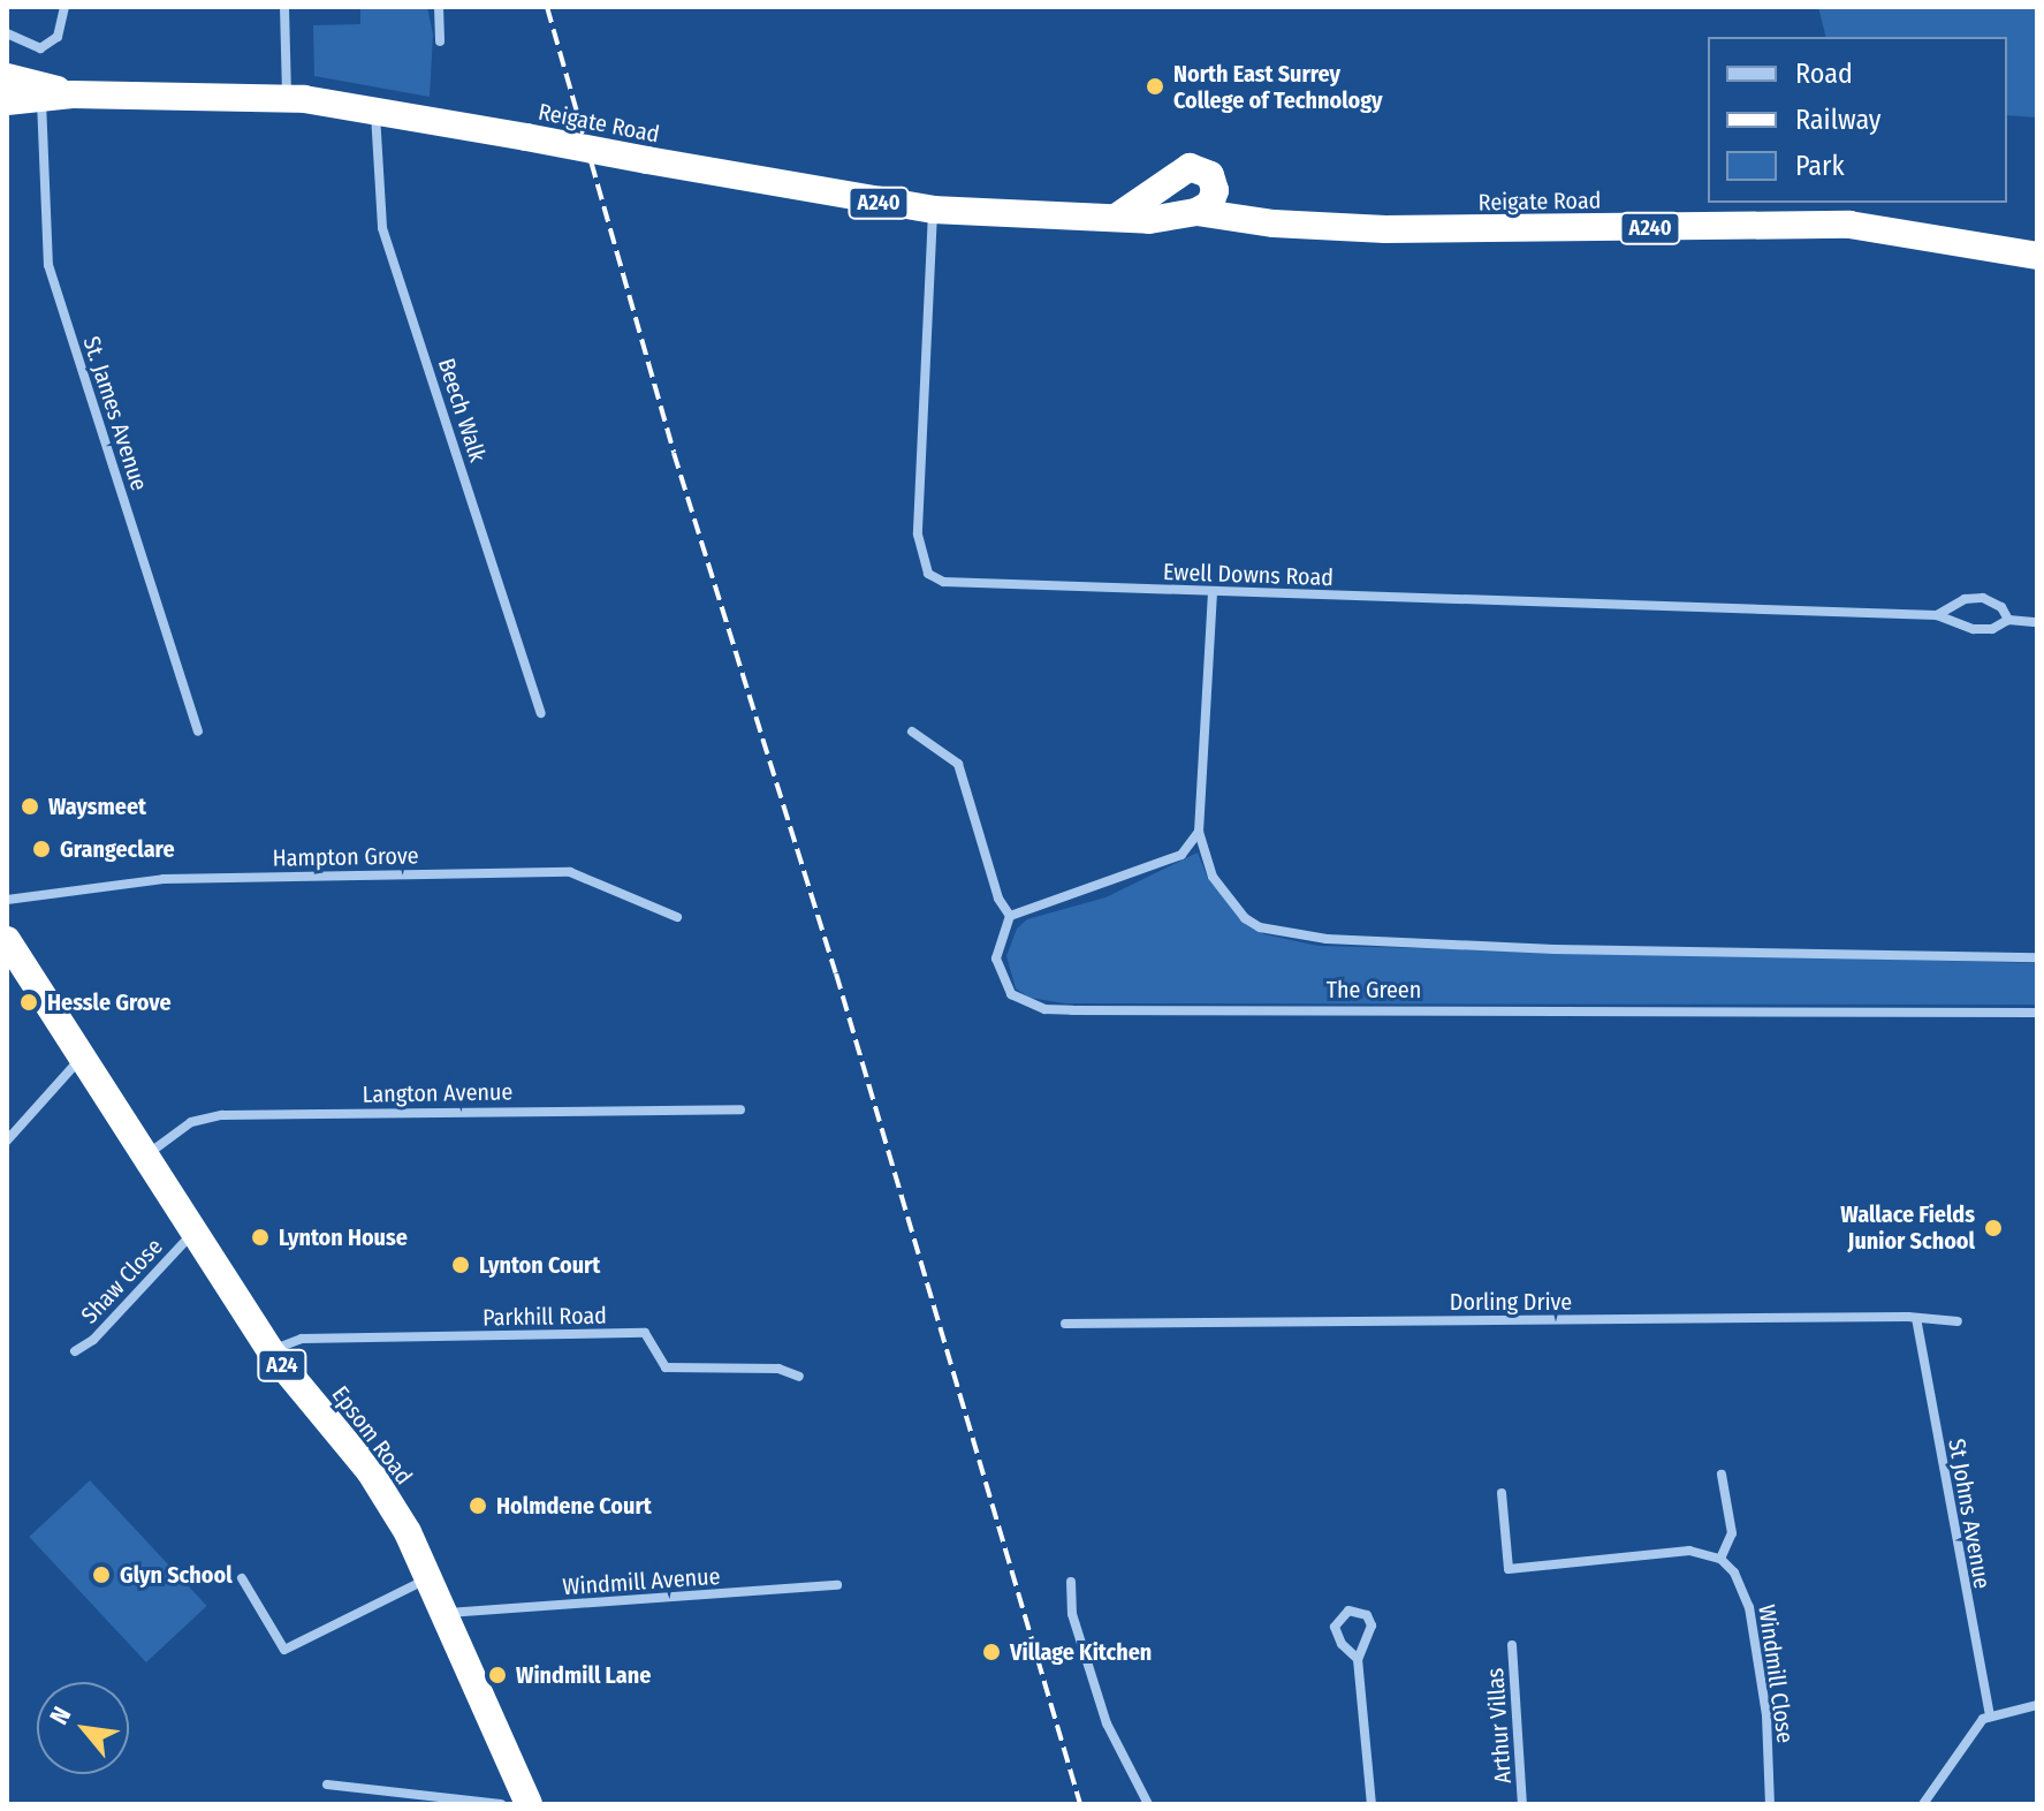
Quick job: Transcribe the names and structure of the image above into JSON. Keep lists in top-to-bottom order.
{
  "streets": {
    "highway": [
      "Reigate Road",
      "A240",
      "A24",
      "Epsom Road"
    ],
    "street": [
      "Beech Walk",
      "St. James Avenue",
      "Ewell Downs Road",
      "Hampton Grove",
      "The Green",
      "Langton Avenue",
      "Shaw Close",
      "Dorling Drive",
      "Parkhill Road",
      "St Johns Avenue",
      "Windmill Avenue",
      "Windmill Close",
      "Arthur Villas"
    ]
  },
  "crossings": [
    ["Reigate Road", "Beech Walk"],
    ["Reigate Road", "St. James Avenue"],
    ["Reigate Road", "Ewell Downs Road"],
    ["Ewell Downs Road", "The Green"],
    ["Langton Avenue", "Epsom Road"],
    ["Shaw Close", "Epsom Road"],
    ["Dorling Drive", "St Johns Avenue"],
    ["Parkhill Road", "Epsom Road"],
    ["Epsom Road", "Windmill Avenue"]
  ],
  "places": [
    "North East Surrey College of Technology",
    "Waysmeet",
    "Grangeclare",
    "Hessle Grove",
    "Wallace Fields Junior School",
    "Lynton House",
    "Lynton Court",
    "Holmdene Court",
    "Glyn School",
    "Village Kitchen",
    "Windmill Lane"
  ],
  "legend": ["Road", "Railway", "Park"],
  "north": "top left"
}
